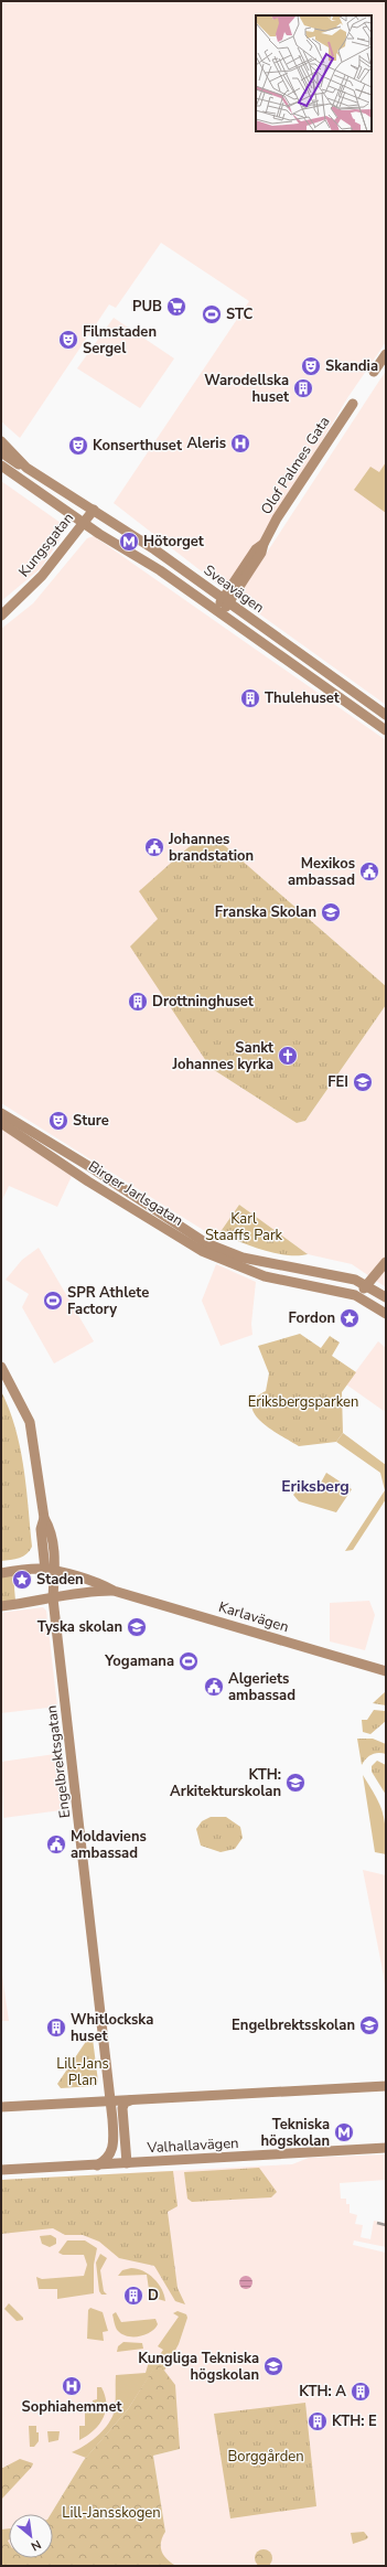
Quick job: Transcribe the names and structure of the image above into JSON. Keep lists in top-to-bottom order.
{
  "streets": {
    "street": [
      "Olof Palmes Gata",
      "Kungsgatan",
      "Sveavägen",
      "Birger Jarlsgatan",
      "Karlavägen",
      "Engelbrektsgatan",
      "Valhallavägen"
    ]
  },
  "crossings": [
    ["Olof Palmes Gata", "Sveavägen"],
    ["Kungsgatan", "Sveavägen"],
    ["Karlavägen", "Engelbrektsgatan"]
  ],
  "districts": ["Eriksberg"],
  "parks": [
    "Karl Staaffs Park",
    "Eriksbergsparken",
    "Lill-Jans Plan",
    "Borggården",
    "Lill-Jansskogen"
  ],
  "places": {
    "supermarket": ["PUB"],
    "sports": ["STC", "SPR Athlete Factory", "Yogamana"],
    "theatre": [
      "Filmstaden Sergel",
      "Skandia",
      "Konserthuset",
      "Sture"
    ],
    "building": [
      "Warodellska huset",
      "Thulehuset",
      "Drottninghuset",
      "Whitlockska huset",
      "D",
      "KTH: A",
      "KTH: E"
    ],
    "hospital": ["Aleris", "Sophiahemmet"],
    "metro station": ["Hötorget", "Tekniska högskolan"],
    "public building": [
      "Johannes brandstation",
      "Mexikos ambassad",
      "Algeriets ambassad",
      "Moldaviens ambassad"
    ],
    "school or university": [
      "Franska Skolan",
      "FEI",
      "Tyska skolan",
      "KTH: Arkitekturskolan",
      "Engelbrektsskolan",
      "Kungliga Tekniska högskolan"
    ],
    "church": ["Sankt Johannes kyrka"],
    "place": ["Fordon", "Staden"]
  },
  "north": "bottom right"
}
